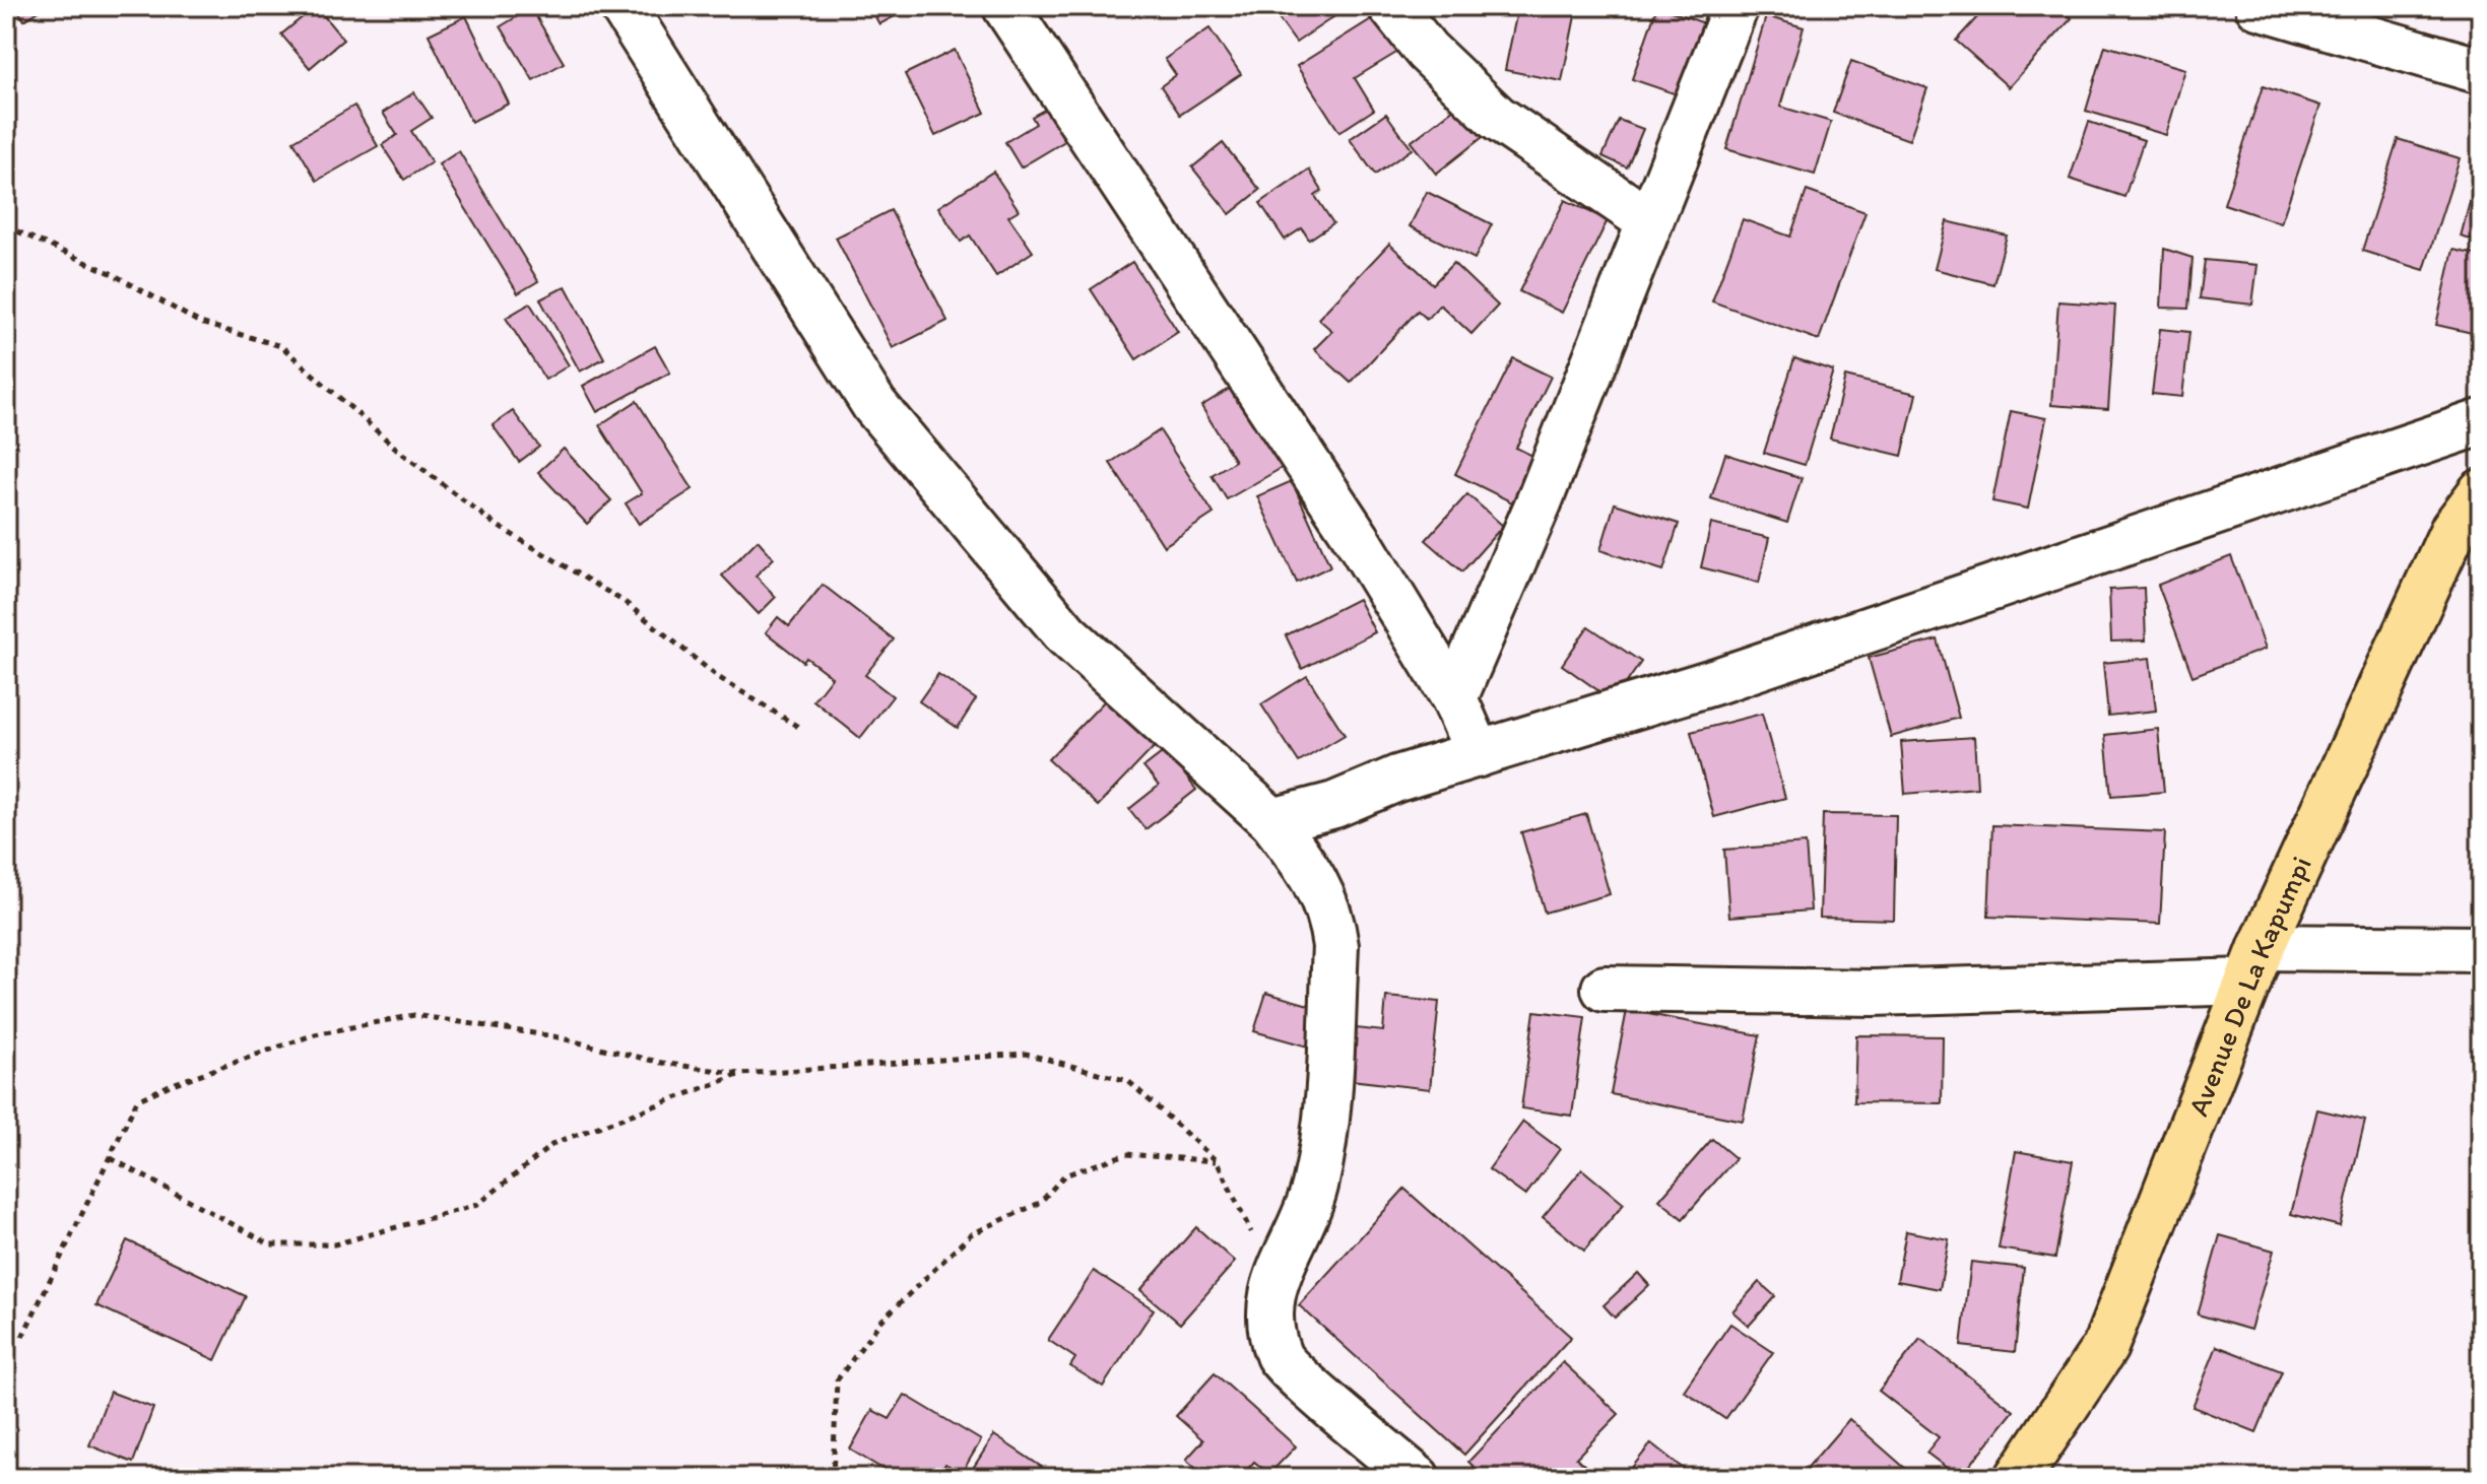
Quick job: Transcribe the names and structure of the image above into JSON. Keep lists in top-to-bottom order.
{
  "streets": {
    "main road": ["Avenue De La Kapumpi"]
  }
}
